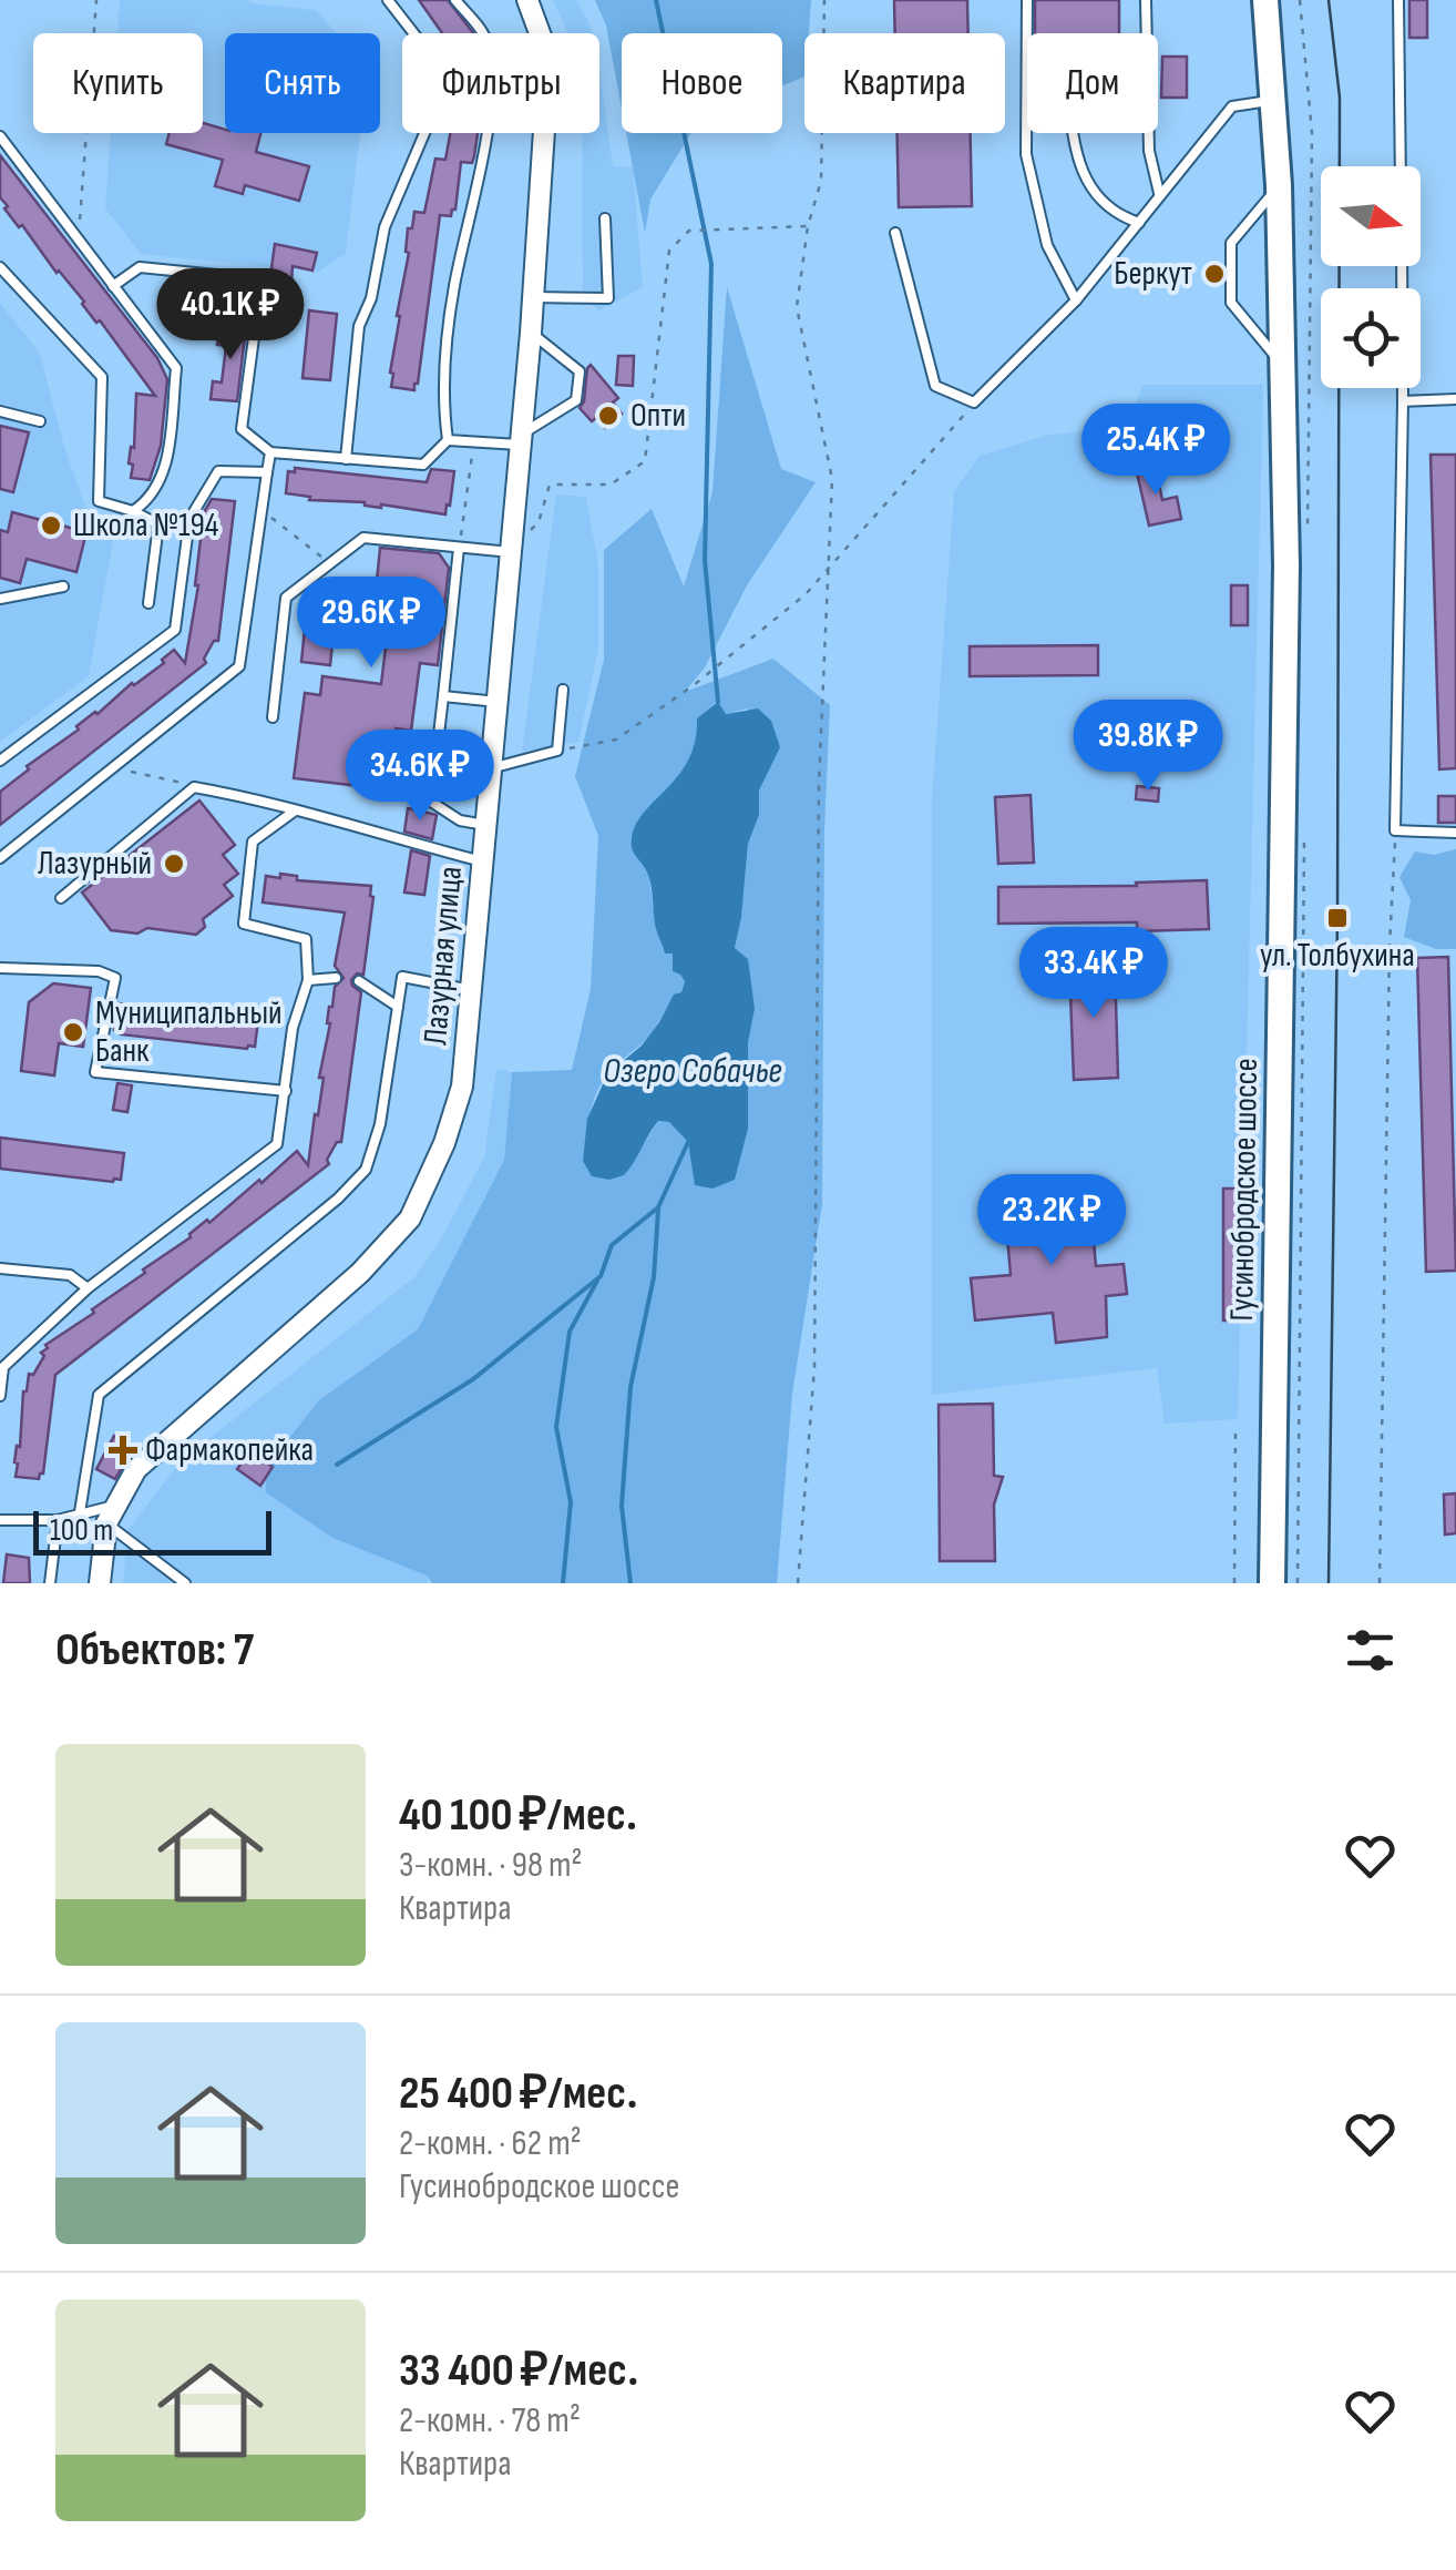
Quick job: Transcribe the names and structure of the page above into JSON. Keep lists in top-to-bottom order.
{
  "streets": {
    "main road": ["Гусинобродское шоссе"],
    "street": ["Лазурная улица"]
  },
  "water": ["Озеро Собачье"],
  "places": {
    "other": [
      "Беркут",
      "Опти",
      "Школа №194",
      "Лазурный",
      "Муниципальный Банк"
    ],
    "transit": ["ул. Толбухина"],
    "health": ["Фармакопейка"]
  },
  "scale_bar": "100 m",
  "north": "right",
  "page": {
    "chip": [
      "Купить",
      "Снять",
      "Фильтры",
      "Новое",
      "Квартира",
      "Дом"
    ],
    "price": [
      "40.1K ₽",
      "25.4K ₽",
      "29.6K ₽",
      "39.8K ₽",
      "34.6K ₽",
      "33.4K ₽",
      "23.2K ₽"
    ],
    "scale": "100 m",
    "heading": "Объектов: 7",
    "list": [
      {
        "name": "40 100 ₽/мес.",
        "note": "3-комн. · 98 m² · Квартира"
      },
      {
        "name": "25 400 ₽/мес.",
        "note": "2-комн. · 62 m² · Гусинобродское шоссе"
      },
      {
        "name": "33 400 ₽/мес.",
        "note": "2-комн. · 78 m² · Квартира"
      }
    ]
  }
}
